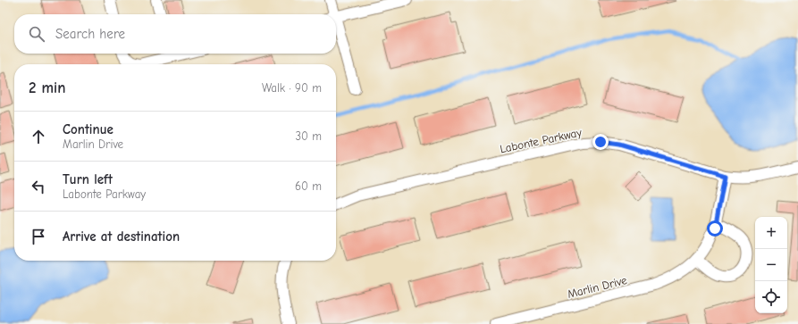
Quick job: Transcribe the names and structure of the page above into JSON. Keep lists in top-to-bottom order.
{
  "streets": {
    "street": ["Labonte Parkway", "Marlin Drive"]
  },
  "crossings": [
    ["Labonte Parkway", "Marlin Drive"]
  ],
  "page": {
    "search": "Search here",
    "heading": ["2 min", "Walk · 90 m"],
    "list": [
      ["Continue", "Marlin Drive", "30 m"],
      ["Turn left", "Labonte Parkway", "60 m"],
      "Arrive at destination"
    ],
    "map_buttons": ["+", "−"]
  }
}
